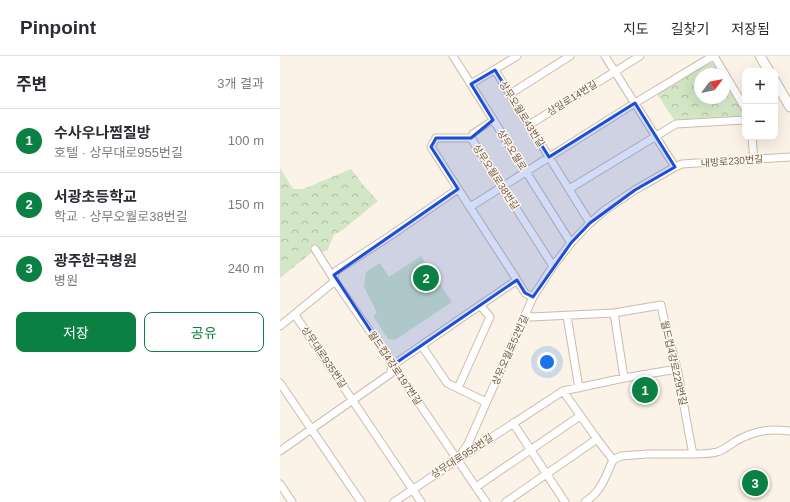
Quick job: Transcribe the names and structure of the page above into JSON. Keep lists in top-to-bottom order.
{
  "streets": {
    "street": [
      "상일로14번길",
      "상무오월로43번길",
      "상무오월로",
      "내방로230번길",
      "상무오월로38번길",
      "상무오월로52번길",
      "상무대로935번길",
      "월드컵4강로229번길",
      "월드컵4강로197번길",
      "상무대로955번길"
    ]
  },
  "crossings": [
    ["상일로14번길", "상무오월로43번길"],
    ["상무오월로43번길", "상무오월로"],
    ["상무오월로43번길", "내방로230번길"],
    ["상무오월로43번길", "상무오월로38번길"],
    ["상무오월로43번길", "상무오월로52번길"],
    ["상무오월로", "상무오월로52번길"],
    ["내방로230번길", "상무오월로52번길"],
    ["상무오월로38번길", "상무오월로52번길"],
    ["상무오월로52번길", "월드컵4강로229번길"],
    ["상무오월로52번길", "월드컵4강로197번길"],
    ["상무오월로52번길", "상무대로955번길"],
    ["월드컵4강로229번길", "상무대로955번길"],
    ["월드컵4강로197번길", "상무대로955번길"]
  ],
  "north": "top right",
  "page": {
    "header": "Pinpoint",
    "nav": ["지도", "길찾기", "저장됨"],
    "heading": ["주변", "3개 결과"],
    "map_buttons": ["+", "−"],
    "list": [
      {
        "mark": "1",
        "name": "수사우나찜질방",
        "note": "호텔 · 상무대로955번길",
        "value": "100 m"
      },
      {
        "mark": "2",
        "name": "서광초등학교",
        "note": "학교 · 상무오월로38번길",
        "value": "150 m"
      },
      {
        "mark": "3",
        "name": "광주한국병원",
        "note": "병원",
        "value": "240 m"
      }
    ],
    "pins": ["2", "1", "3"],
    "buttons": ["저장", "공유"]
  }
}
